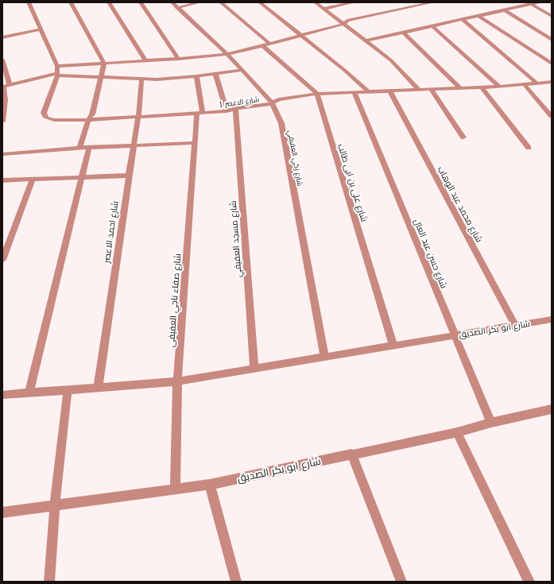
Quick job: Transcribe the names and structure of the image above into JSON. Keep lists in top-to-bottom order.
{
  "streets": {
    "street": [
      "شارع الاعصر 1",
      "شارع زكي العفيفي",
      "شارع على بن ابى طالب",
      "شارع محمد عبد الوهاب",
      "شارع احمد الاعصر",
      "شارع مسجد العفيفي",
      "شارع حسن عبد العال",
      "شارع صفاء ناجي العفيفى",
      "شارع ابو بكر الصديق"
    ]
  },
  "crossings": [
    ["شارع الاعصر 1", "شارع زكي العفيفي"],
    ["شارع الاعصر 1", "شارع على بن ابى طالب"],
    ["شارع الاعصر 1", "شارع محمد عبد الوهاب"],
    ["شارع الاعصر 1", "شارع احمد الاعصر"],
    ["شارع الاعصر 1", "شارع مسجد العفيفي"],
    ["شارع الاعصر 1", "شارع حسن عبد العال"],
    ["شارع الاعصر 1", "شارع صفاء ناجي العفيفى"],
    ["شارع زكي العفيفي", "شارع ابو بكر الصديق"],
    ["شارع على بن ابى طالب", "شارع ابو بكر الصديق"],
    ["شارع محمد عبد الوهاب", "شارع ابو بكر الصديق"],
    ["شارع احمد الاعصر", "شارع ابو بكر الصديق"],
    ["شارع مسجد العفيفي", "شارع ابو بكر الصديق"],
    ["شارع حسن عبد العال", "شارع ابو بكر الصديق"],
    ["شارع صفاء ناجي العفيفى", "شارع ابو بكر الصديق"]
  ]
}
